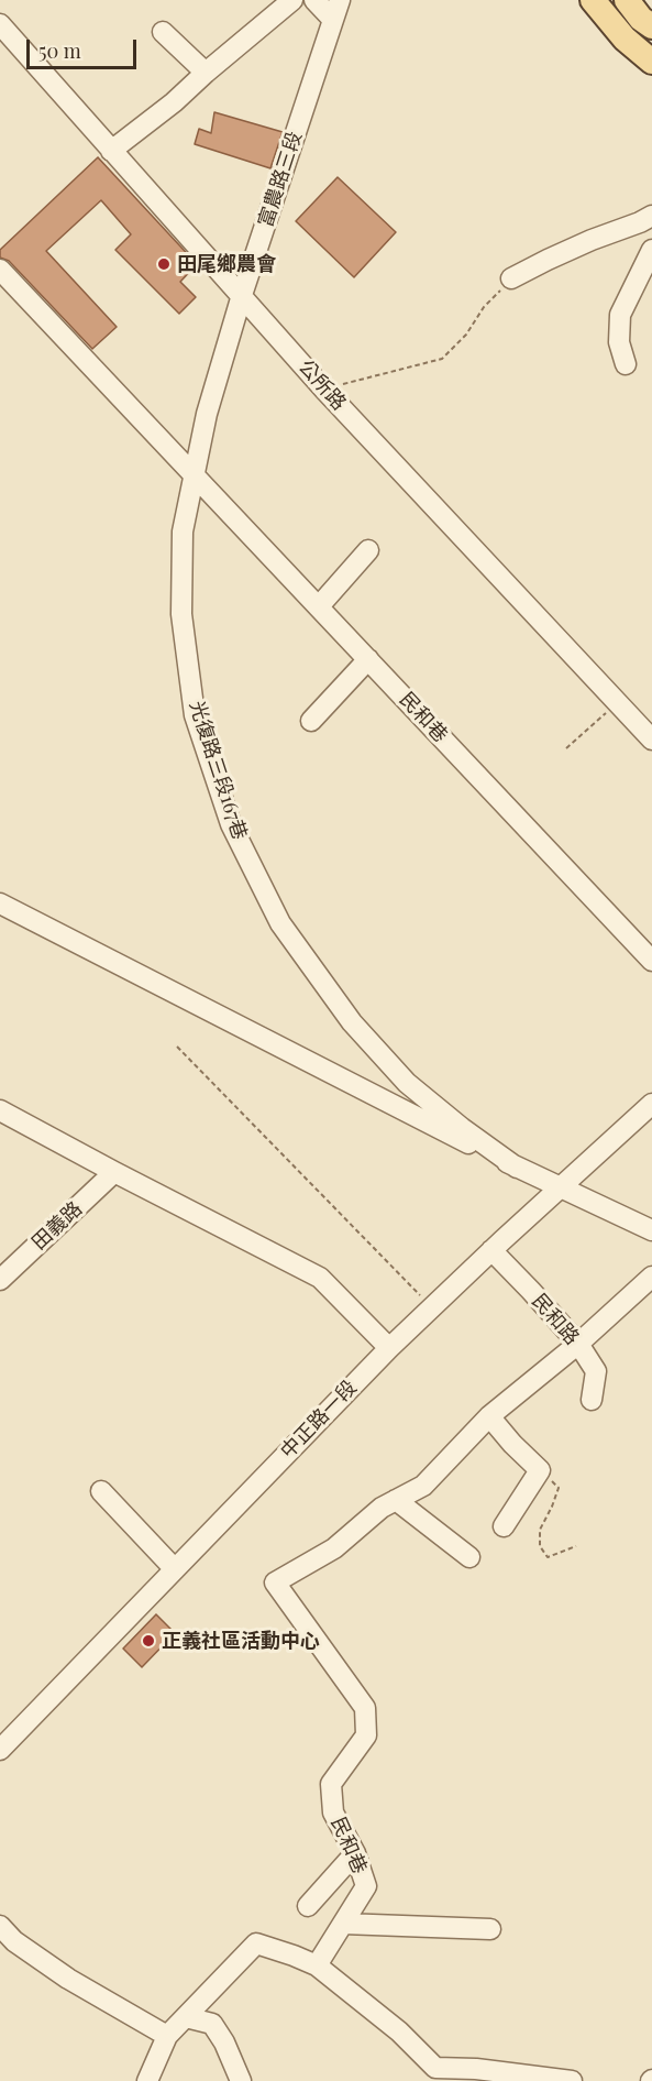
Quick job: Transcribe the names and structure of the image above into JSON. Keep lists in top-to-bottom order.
{
  "streets": {
    "street": [
      "富農路三段",
      "公所路",
      "民和巷",
      "光復路三段167巷",
      "田義路",
      "民和路",
      "中正路一段"
    ]
  },
  "crossings": [
    ["富農路三段", "公所路"],
    ["富農路三段", "民和巷"],
    ["富農路三段", "光復路三段167巷"],
    ["民和巷", "光復路三段167巷"],
    ["民和巷", "民和路"],
    ["民和路", "中正路一段"]
  ],
  "places": ["田尾鄉農會", "正義社區活動中心"],
  "scale_bar": "50 m"
}
